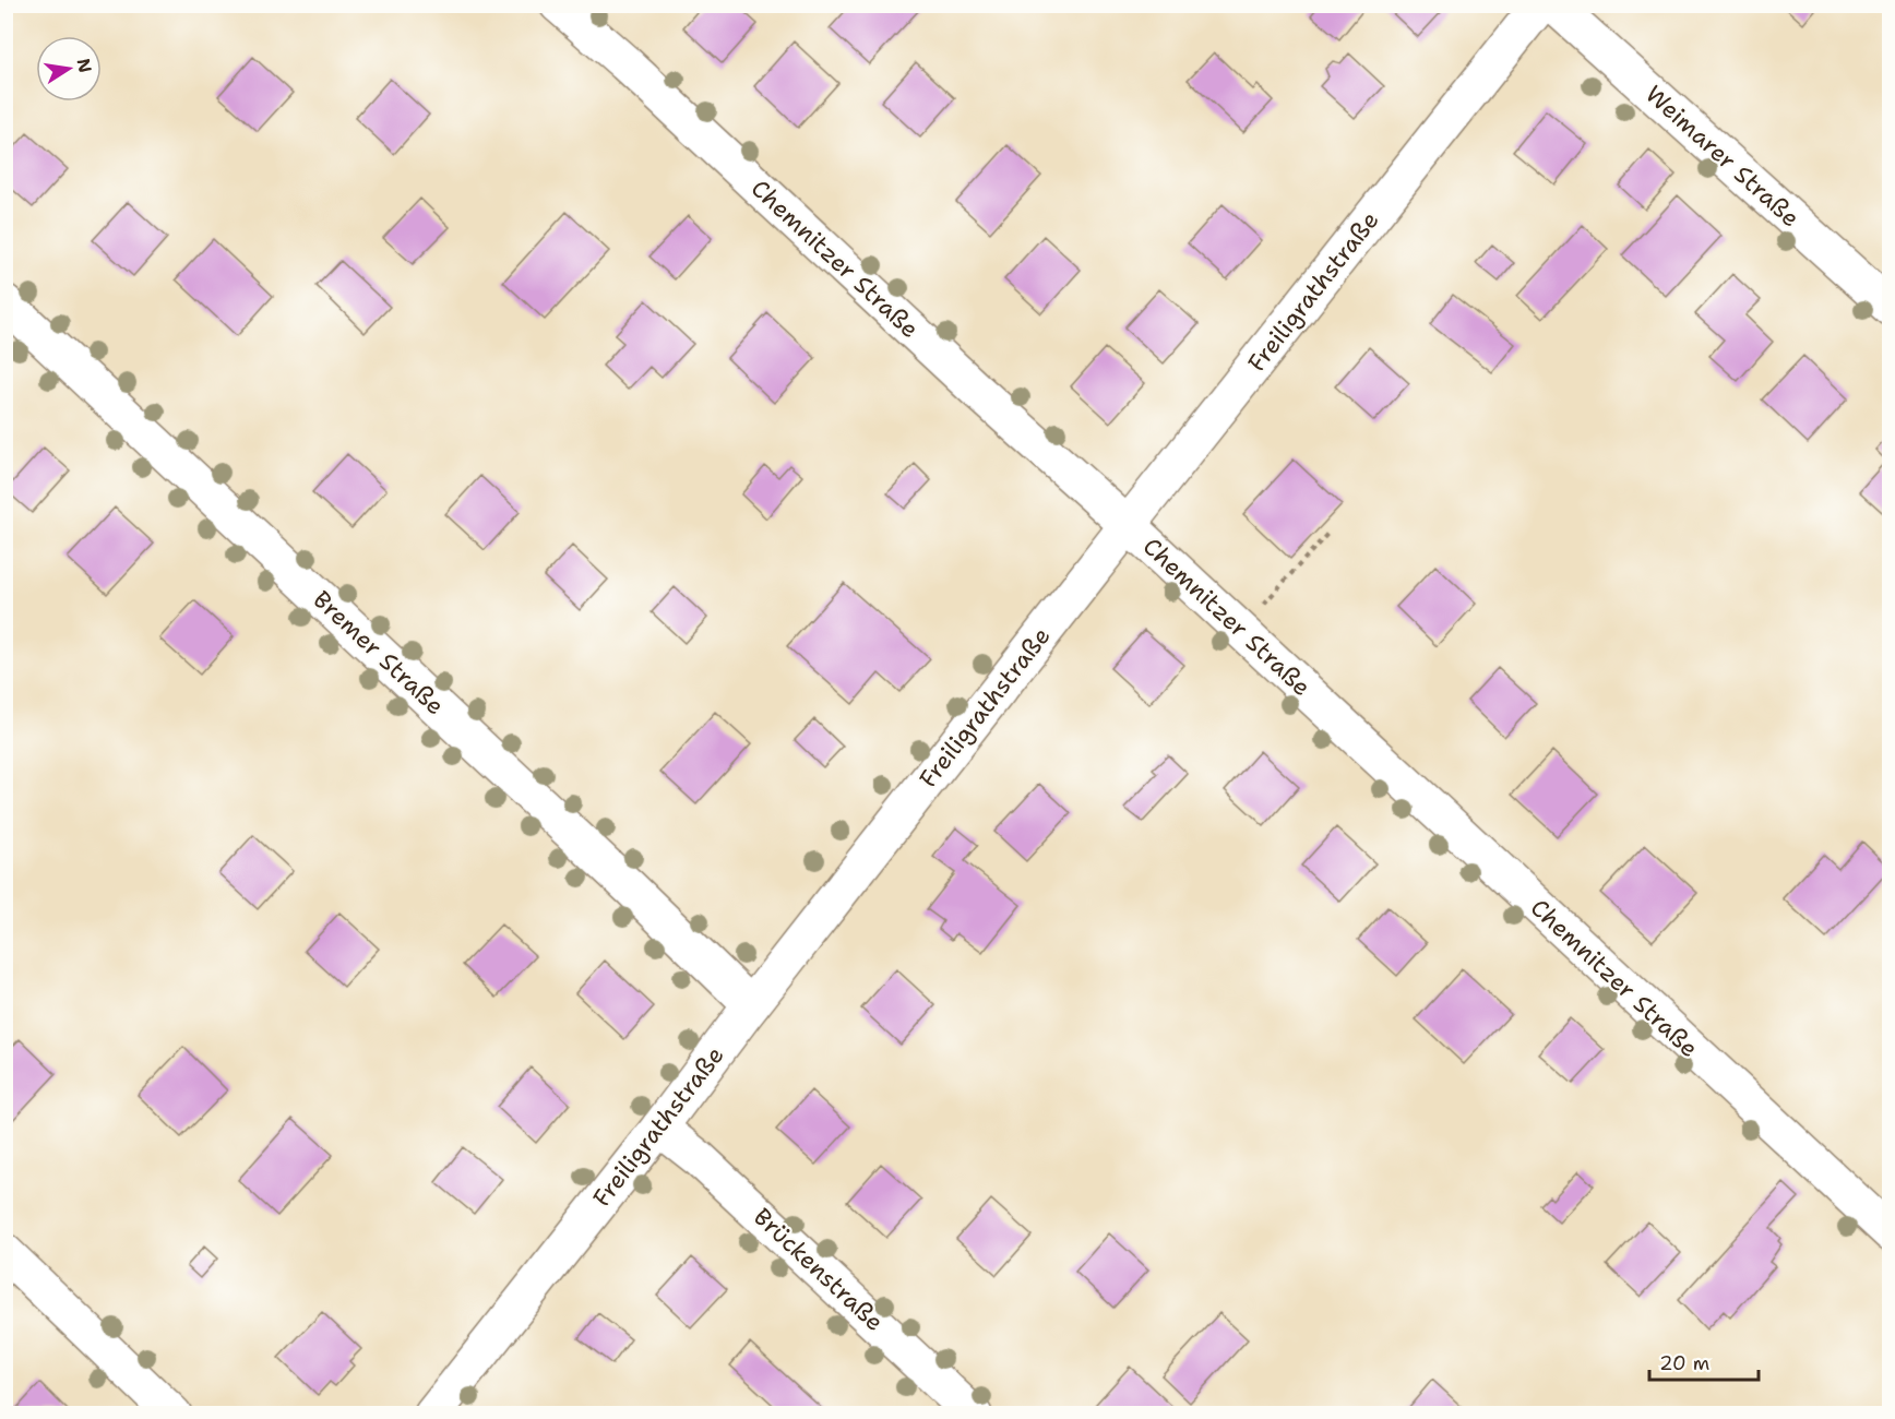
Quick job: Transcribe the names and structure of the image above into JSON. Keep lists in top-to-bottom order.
{
  "streets": {
    "street": [
      "Weimarer Straße",
      "Chemnitzer Straße",
      "Freiligrathstraße",
      "Bremer Straße",
      "Brückenstraße"
    ]
  },
  "crossings": [
    ["Chemnitzer Straße", "Freiligrathstraße"],
    ["Freiligrathstraße", "Bremer Straße"],
    ["Freiligrathstraße", "Brückenstraße"]
  ],
  "scale_bar": "20 m",
  "north": "right"
}
